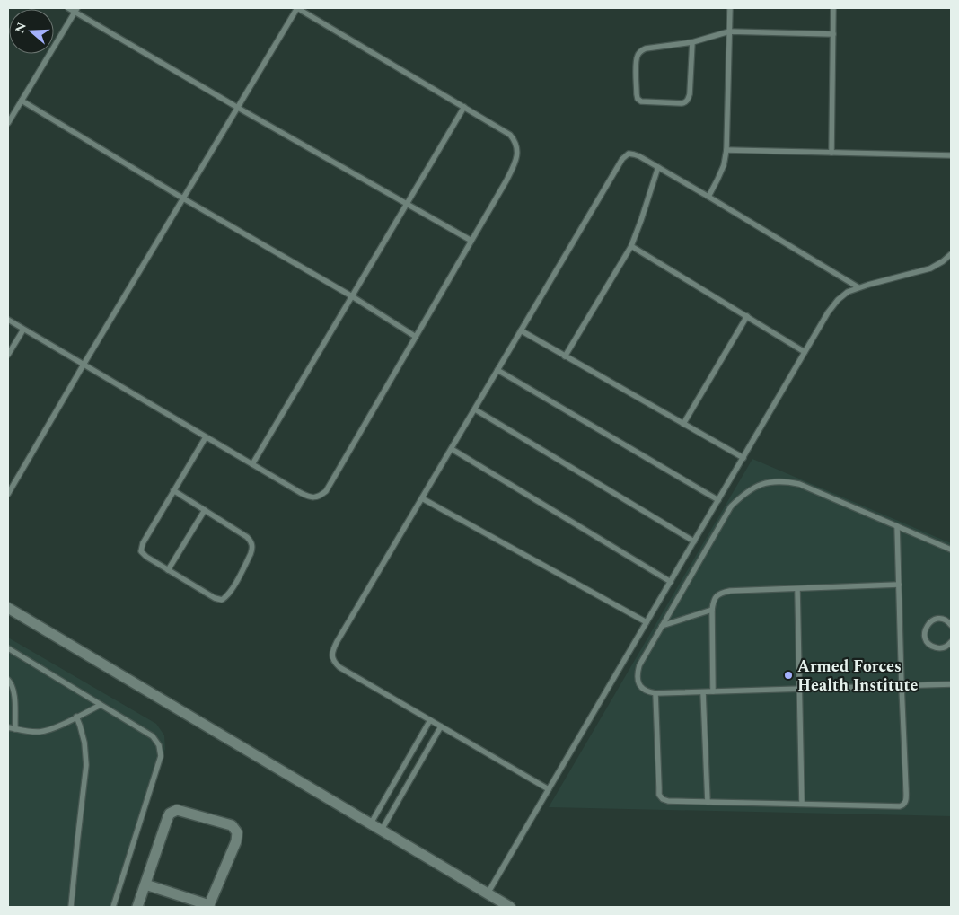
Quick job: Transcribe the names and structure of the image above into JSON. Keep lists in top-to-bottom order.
{
  "places": ["Armed Forces Health Institute"],
  "north": "left"
}
